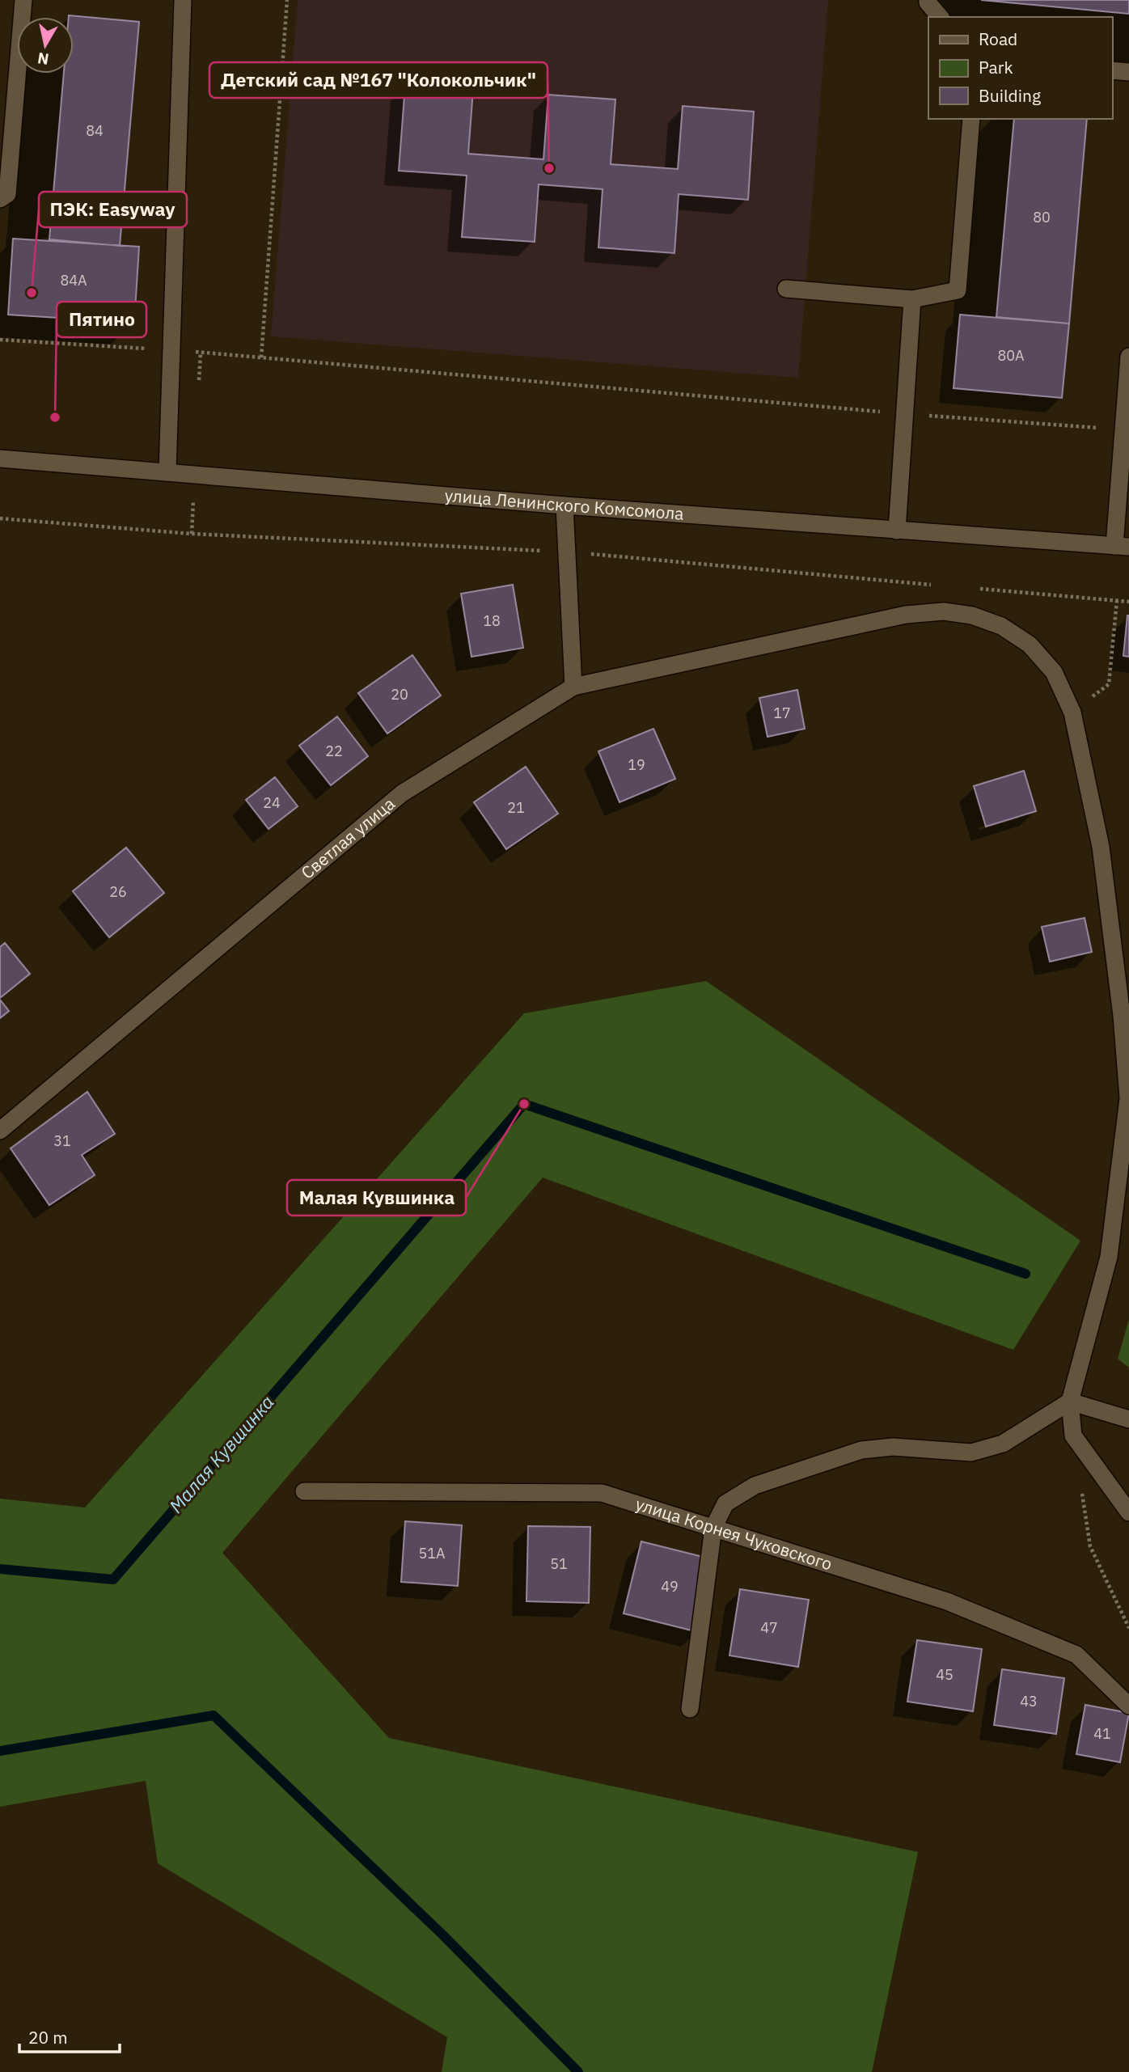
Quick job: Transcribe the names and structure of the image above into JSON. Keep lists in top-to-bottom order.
{
  "streets": {
    "street": ["улица Ленинского Комсомола", "Светлая улица", "улица Корнея Чуковского"]
  },
  "water": ["Малая Кувшинка"],
  "places": [
    "Детский сад №167 \"Колокольчик\"",
    "ПЭК: Easyway",
    "Пятино",
    "Малая Кувшинка"
  ],
  "house_numbers": [
    "84",
    "80",
    "84А",
    "80А",
    "18",
    "20",
    "17",
    "22",
    "19",
    "24",
    "21",
    "26",
    "31",
    "51А",
    "51",
    "49",
    "47",
    "45",
    "43",
    "41"
  ],
  "legend": ["Road", "Park", "Building"],
  "scale_bar": "20 m",
  "north": "bottom"
}
